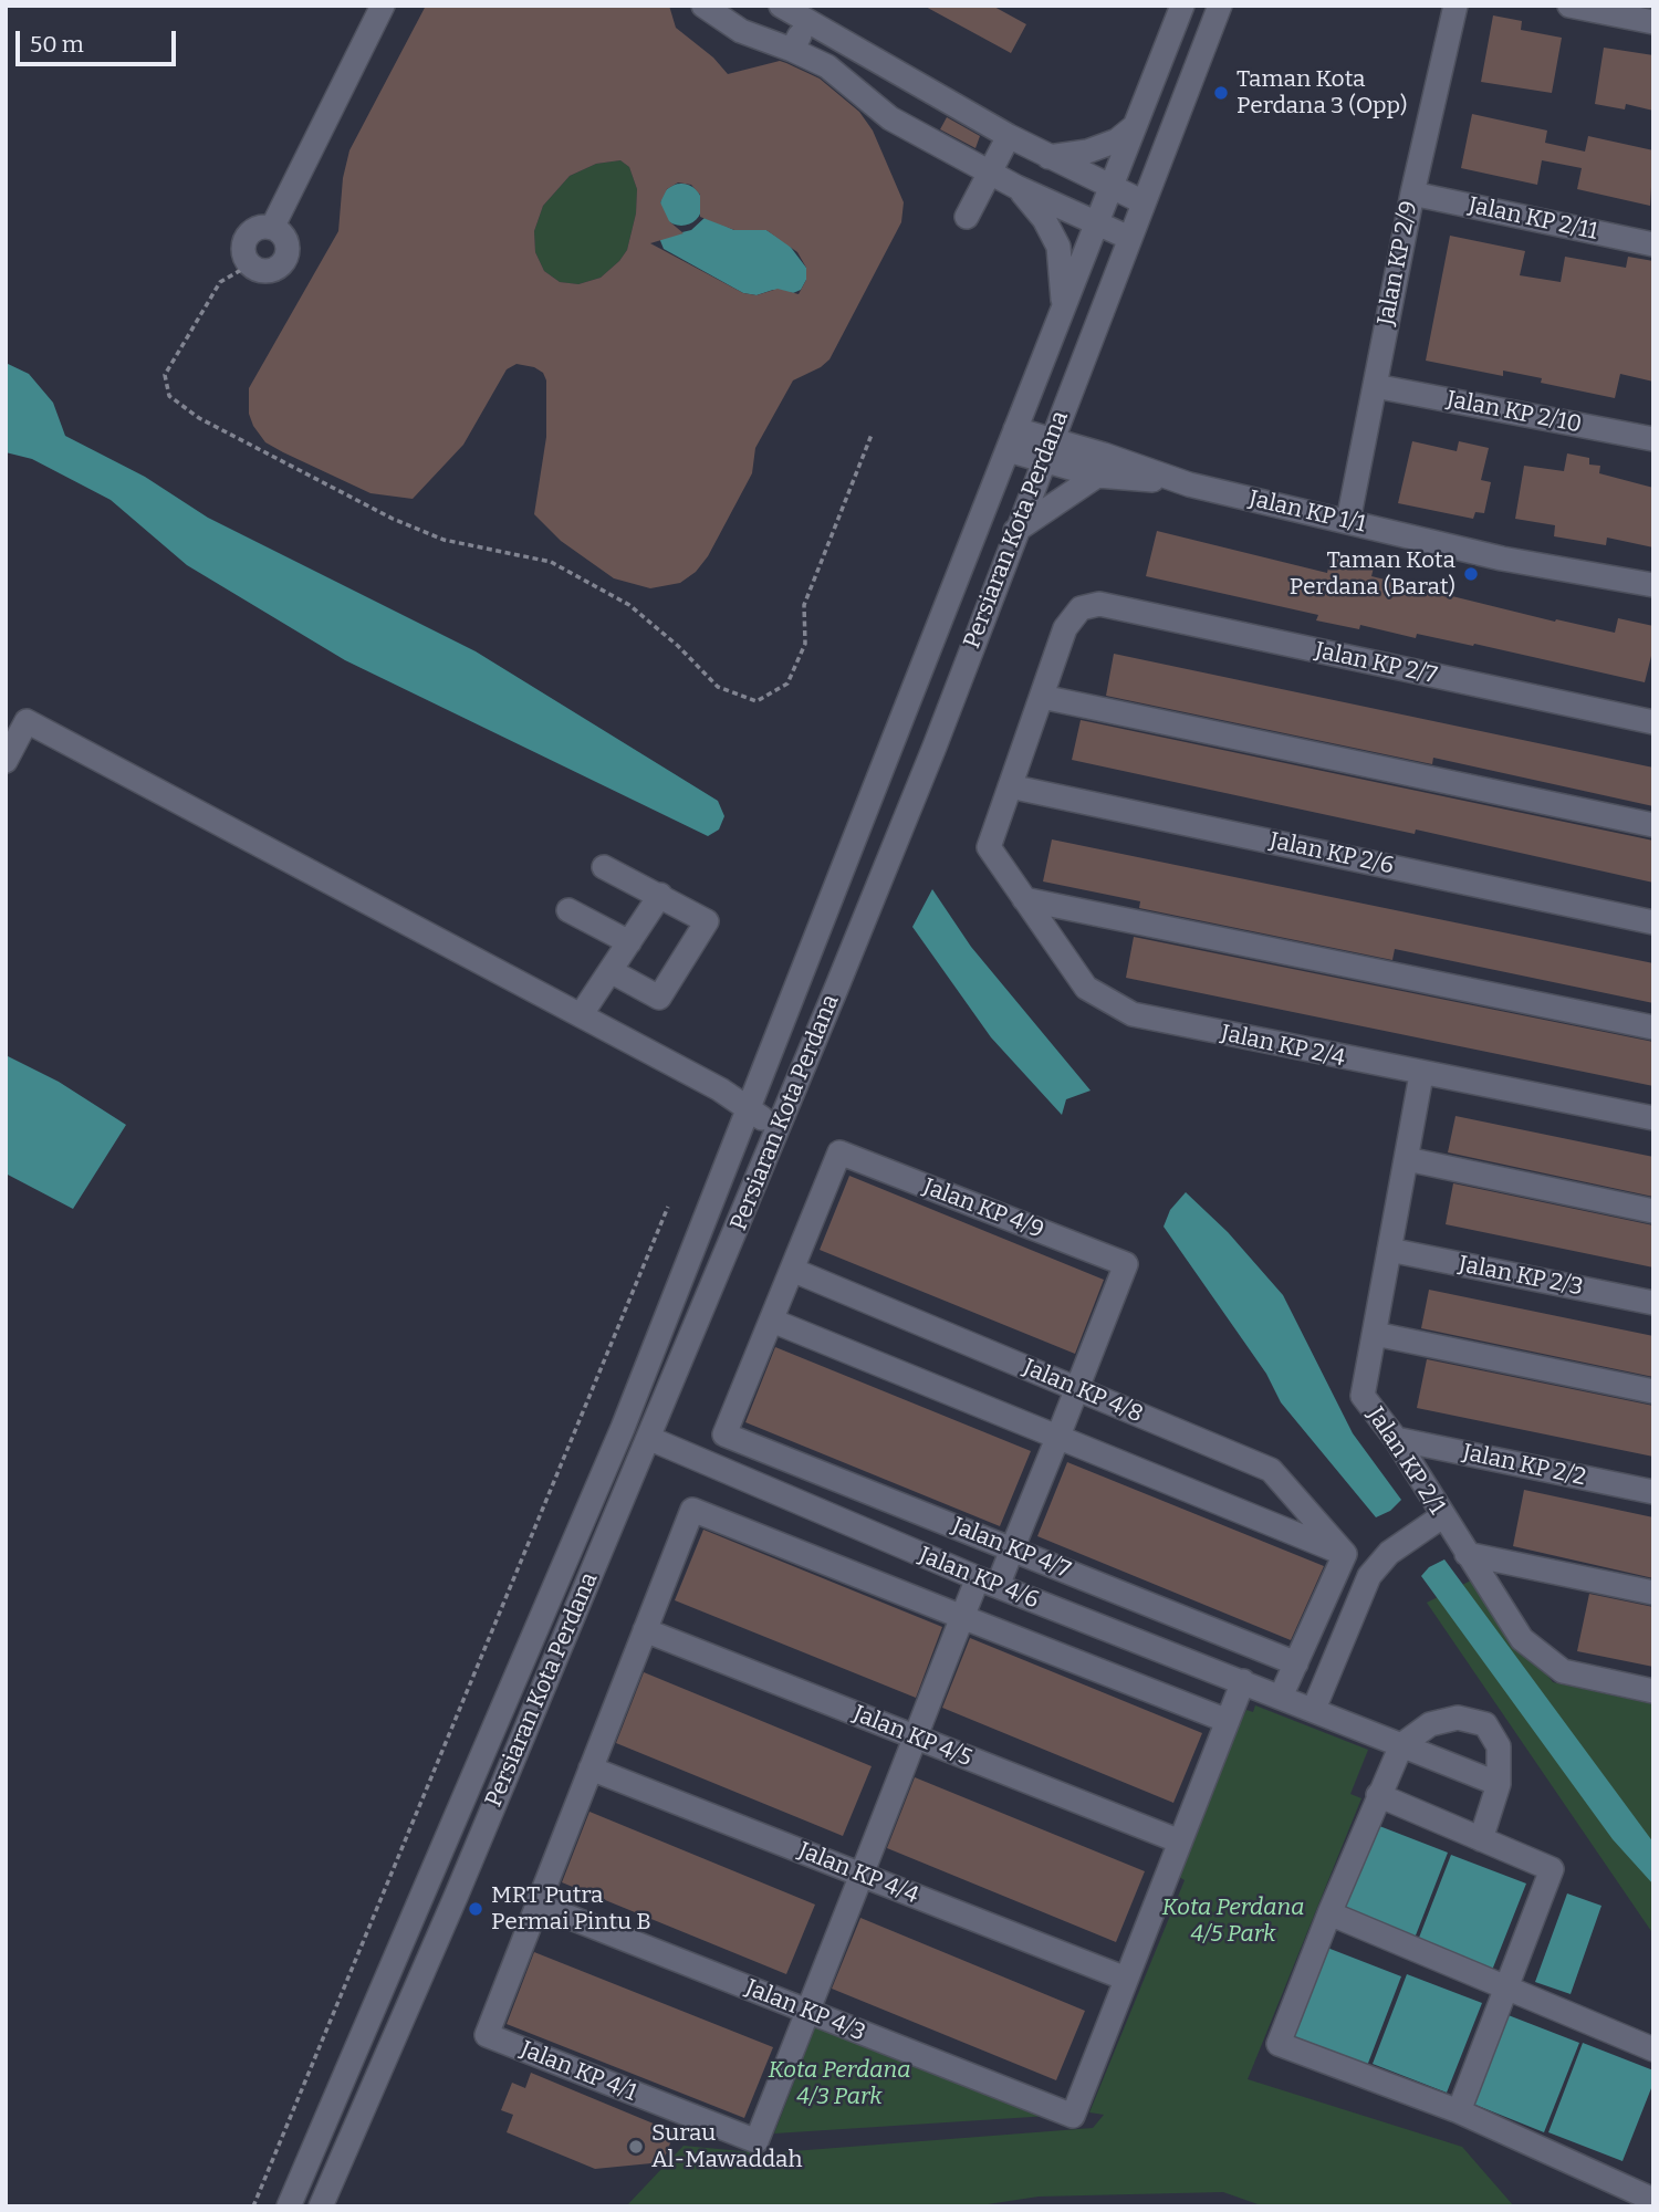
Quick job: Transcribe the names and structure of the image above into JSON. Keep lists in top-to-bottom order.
{
  "streets": {
    "street": [
      "Jalan KP 2/11",
      "Jalan KP 2/9",
      "Jalan KP 2/10",
      "Jalan KP 1/1",
      "Persiaran Kota Perdana",
      "Jalan KP 2/7",
      "Jalan KP 2/6",
      "Jalan KP 2/4",
      "Jalan KP 4/9",
      "Jalan KP 2/3",
      "Jalan KP 4/8",
      "Jalan KP 2/1",
      "Jalan KP 2/2",
      "Jalan KP 4/7",
      "Jalan KP 4/6",
      "Jalan KP 4/5",
      "Jalan KP 4/4",
      "Jalan KP 4/3",
      "Jalan KP 4/1"
    ]
  },
  "crossings": [
    ["Jalan KP 2/11", "Jalan KP 2/9"],
    ["Jalan KP 2/9", "Jalan KP 2/10"],
    ["Jalan KP 2/9", "Jalan KP 1/1"],
    ["Jalan KP 1/1", "Persiaran Kota Perdana"],
    ["Persiaran Kota Perdana", "Jalan KP 4/6"],
    ["Jalan KP 2/6", "Jalan KP 2/4"],
    ["Jalan KP 2/4", "Jalan KP 2/1"],
    ["Jalan KP 4/9", "Jalan KP 4/8"],
    ["Jalan KP 2/3", "Jalan KP 2/1"],
    ["Jalan KP 2/1", "Jalan KP 2/2"],
    ["Jalan KP 4/6", "Jalan KP 4/5"],
    ["Jalan KP 4/4", "Jalan KP 4/3"],
    ["Jalan KP 4/3", "Jalan KP 4/1"]
  ],
  "parks": ["Kota Perdana 4/5 Park", "Kota Perdana 4/3 Park"],
  "places": [
    "Taman Kota Perdana 3 (Opp)",
    "Taman Kota Perdana (Barat)",
    "MRT Putra Permai Pintu B",
    "Surau Al-Mawaddah"
  ],
  "scale_bar": "50 m"
}
